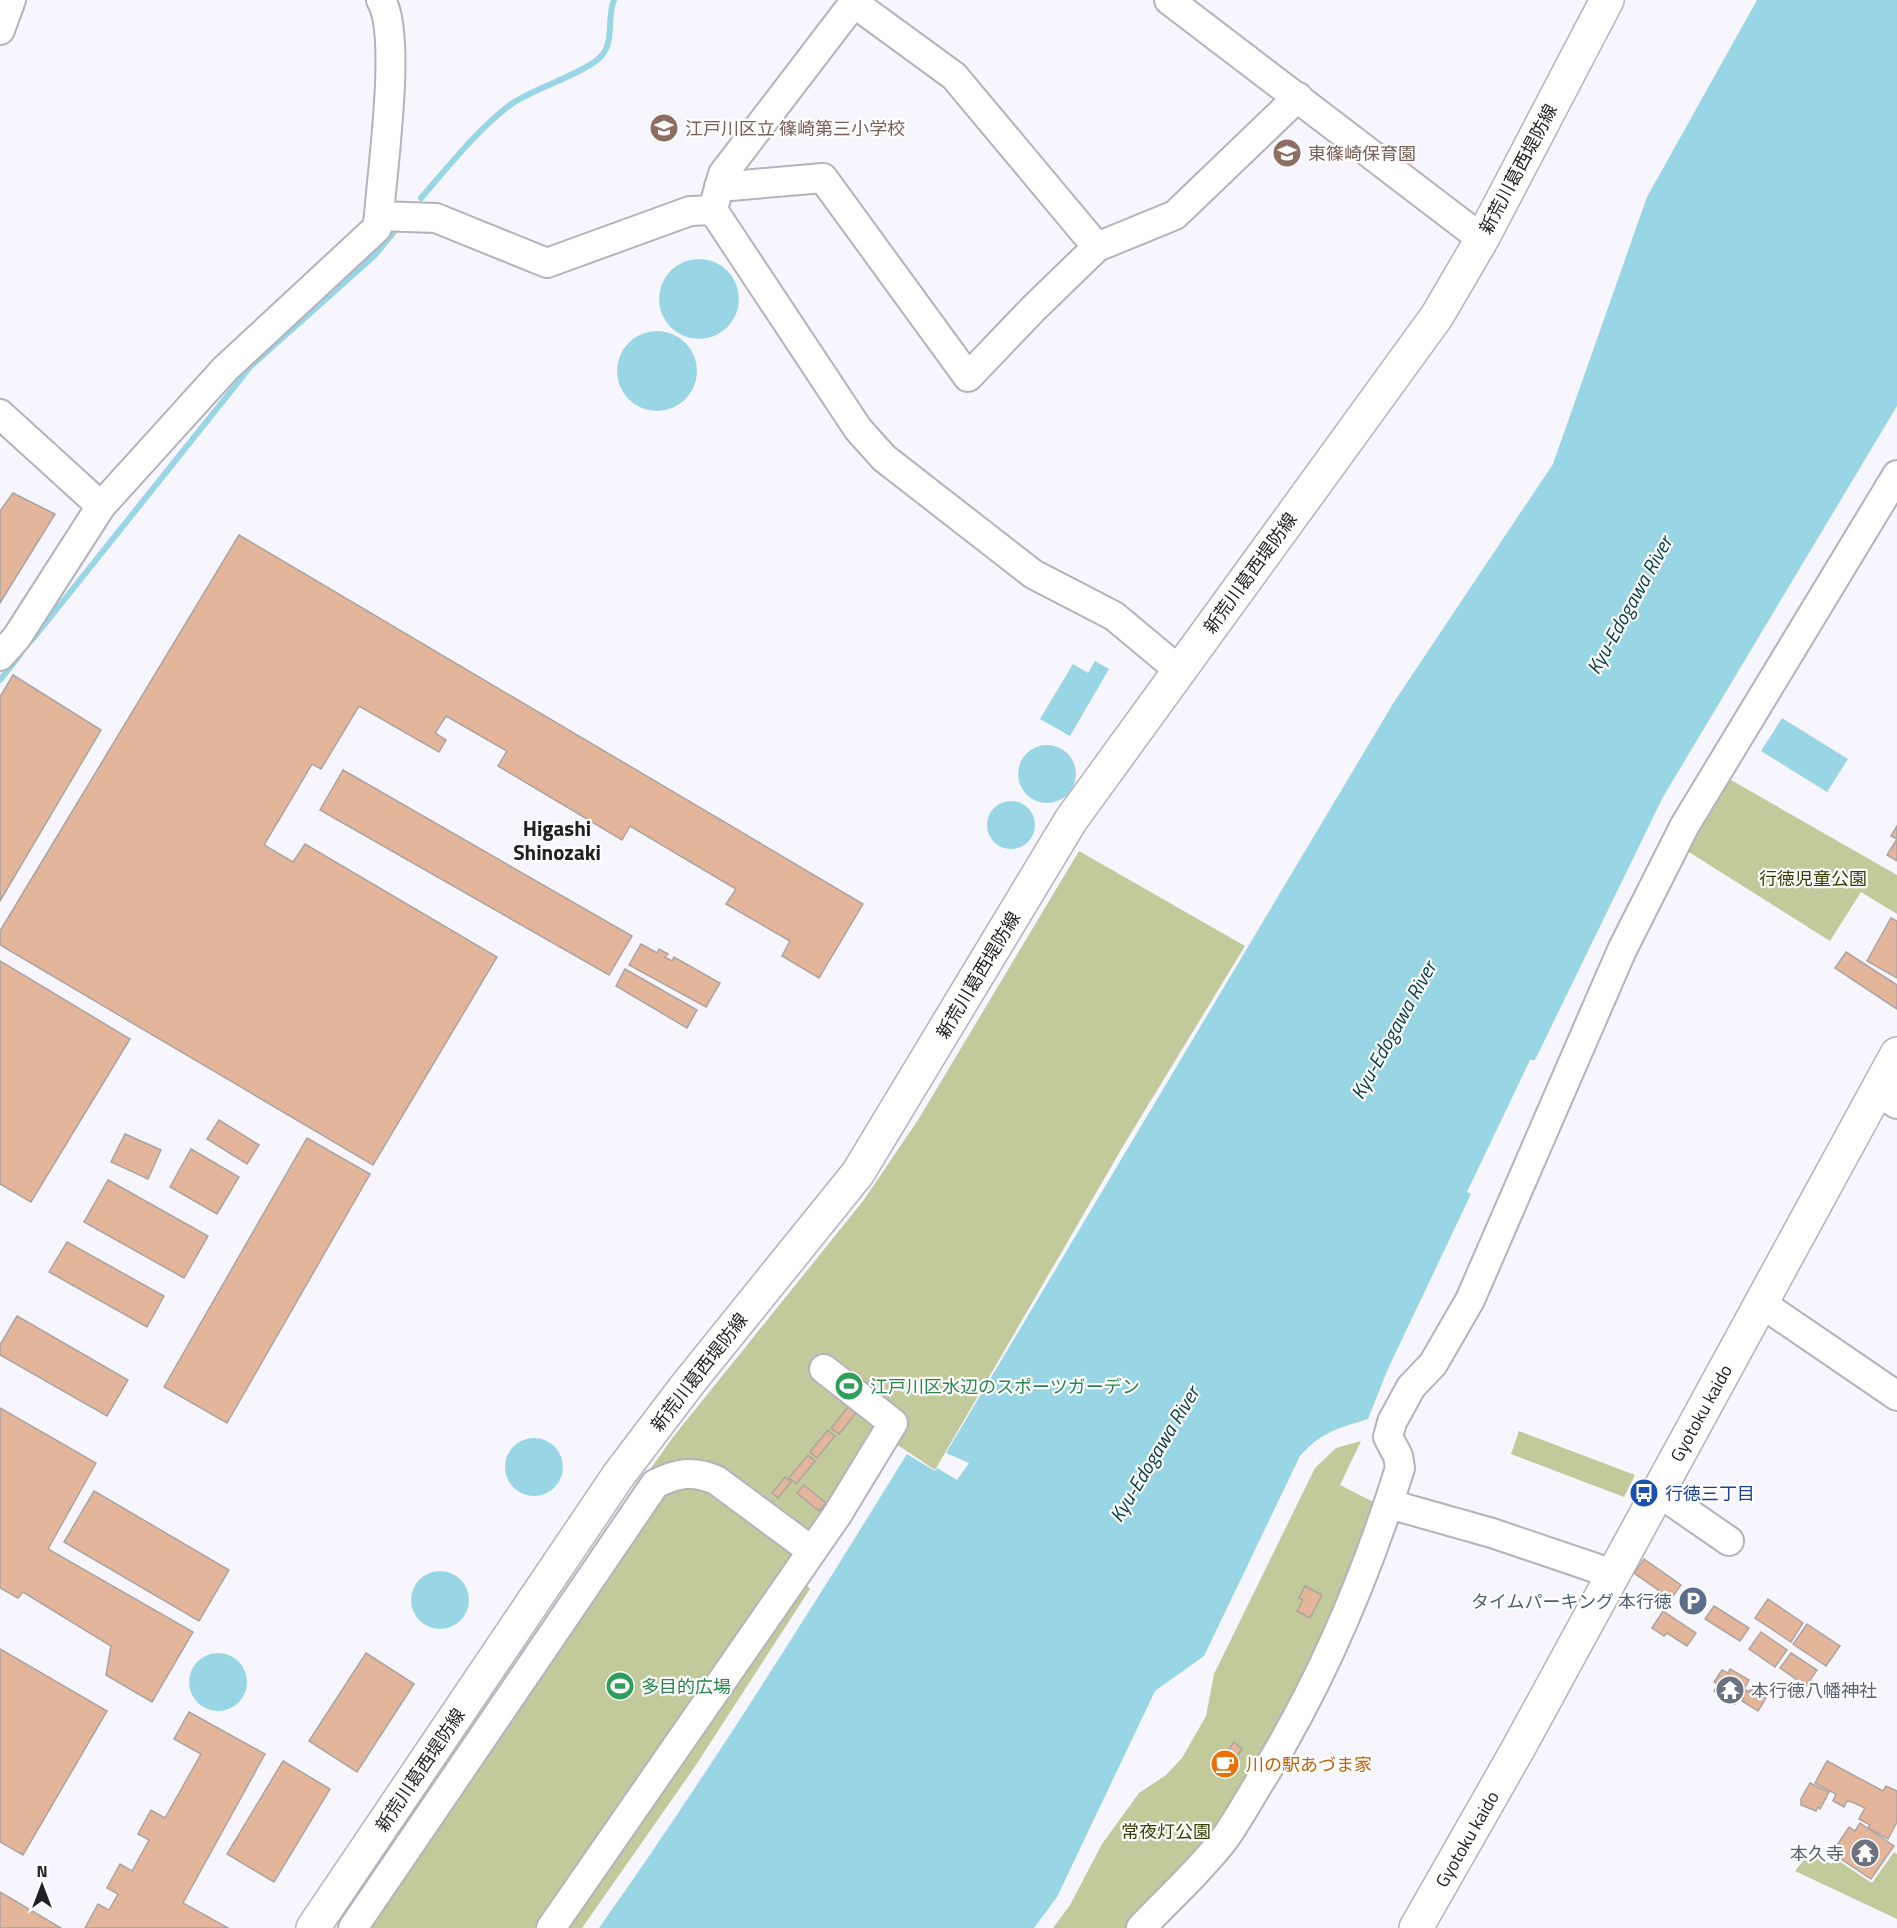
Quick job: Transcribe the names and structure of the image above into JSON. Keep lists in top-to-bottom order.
{
  "streets": {
    "main road": ["新荒川葛西堤防線", "Gyotoku kaido"]
  },
  "districts": ["Higashi Shinozaki"],
  "water": ["Kyu-Edogawa River"],
  "parks": ["行徳児童公園", "常夜灯公園"],
  "places": {
    "school or university": ["江戸川区立 篠崎第三小学校", "東篠崎保育園"],
    "sports": ["江戸川区水辺のスポーツガーデン", "多目的広場"],
    "bus stop": ["行徳三丁目"],
    "parking": ["タイムパーキング 本行徳"],
    "temple": ["本行徳八幡神社", "本久寺"],
    "cafe": ["川の駅あづま家"]
  },
  "north": "top"
}
